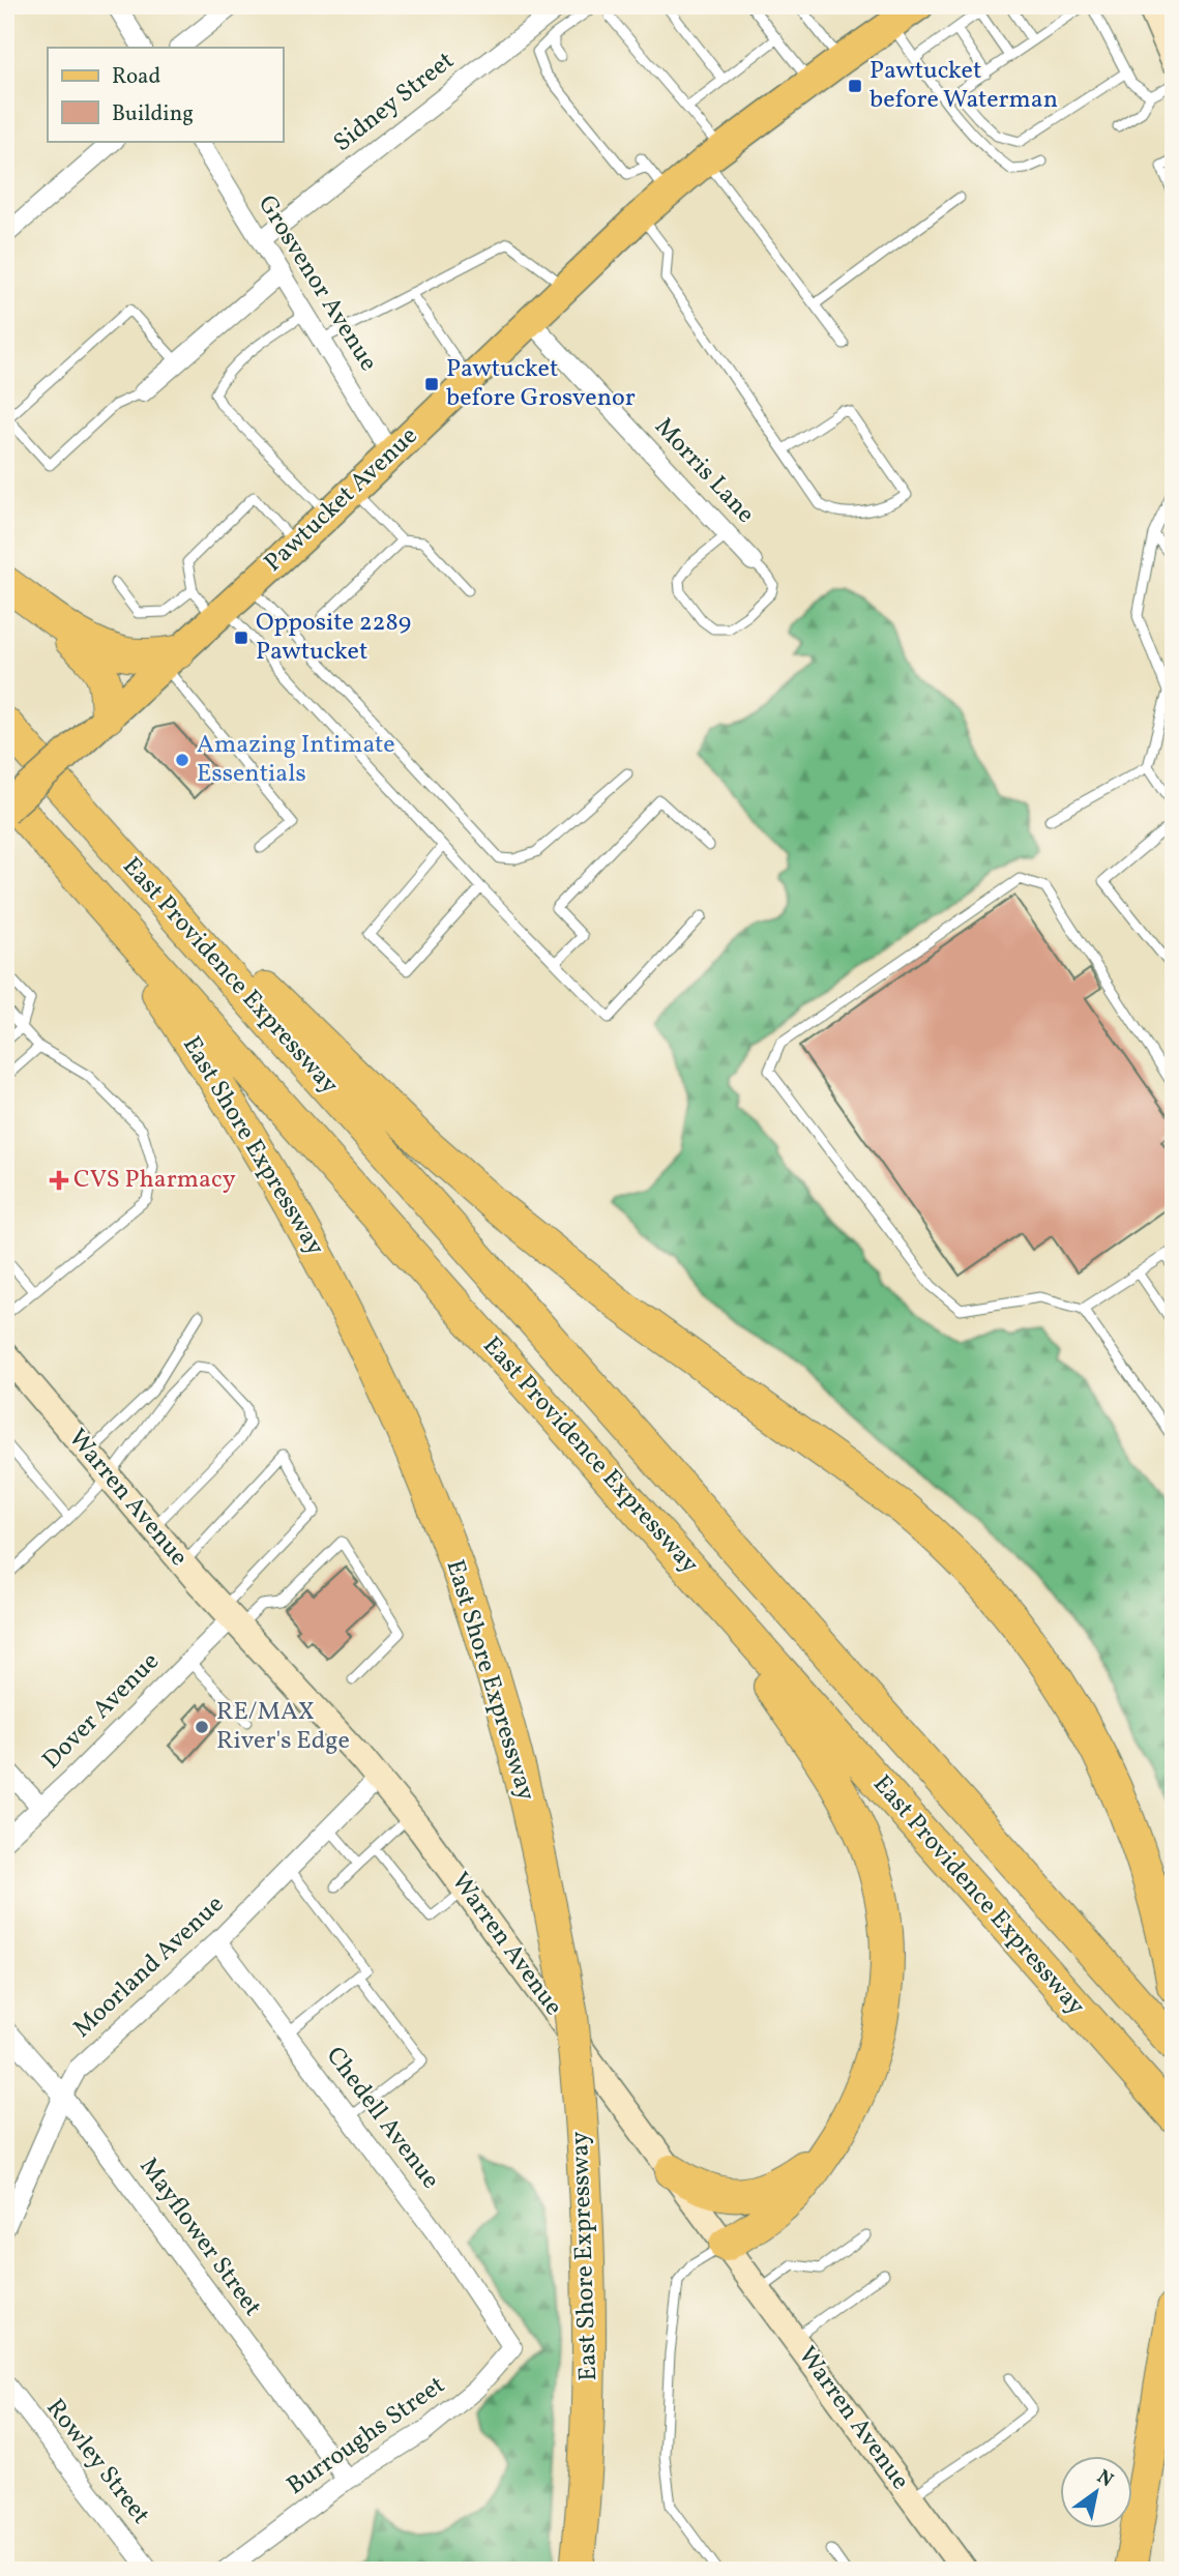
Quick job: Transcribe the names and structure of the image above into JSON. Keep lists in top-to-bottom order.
{
  "streets": {
    "highway": ["East Providence Expressway", "East Shore Expressway"],
    "main road": ["Pawtucket Avenue", "Warren Avenue"],
    "street": [
      "Sidney Street",
      "Grosvenor Avenue",
      "Morris Lane",
      "Dover Avenue",
      "Moorland Avenue",
      "Chedell Avenue",
      "Mayflower Street",
      "Burroughs Street",
      "Rowley Street"
    ]
  },
  "crossings": [
    ["Sidney Street", "Grosvenor Avenue"],
    ["Grosvenor Avenue", "Pawtucket Avenue"],
    ["Morris Lane", "Pawtucket Avenue"],
    ["East Providence Expressway", "East Shore Expressway"],
    ["Warren Avenue", "Dover Avenue"],
    ["Warren Avenue", "Moorland Avenue"],
    ["Moorland Avenue", "Chedell Avenue"],
    ["Moorland Avenue", "Mayflower Street"],
    ["Chedell Avenue", "Burroughs Street"],
    ["Mayflower Street", "Burroughs Street"]
  ],
  "places": {
    "transit": ["Pawtucket before Waterman", "Pawtucket before Grosvenor", "Opposite 2289 Pawtucket"],
    "other": ["Amazing Intimate Essentials", "RE/MAX River's Edge"],
    "health": ["CVS Pharmacy"]
  },
  "legend": ["Road", "Building"],
  "north": "top right"
}
